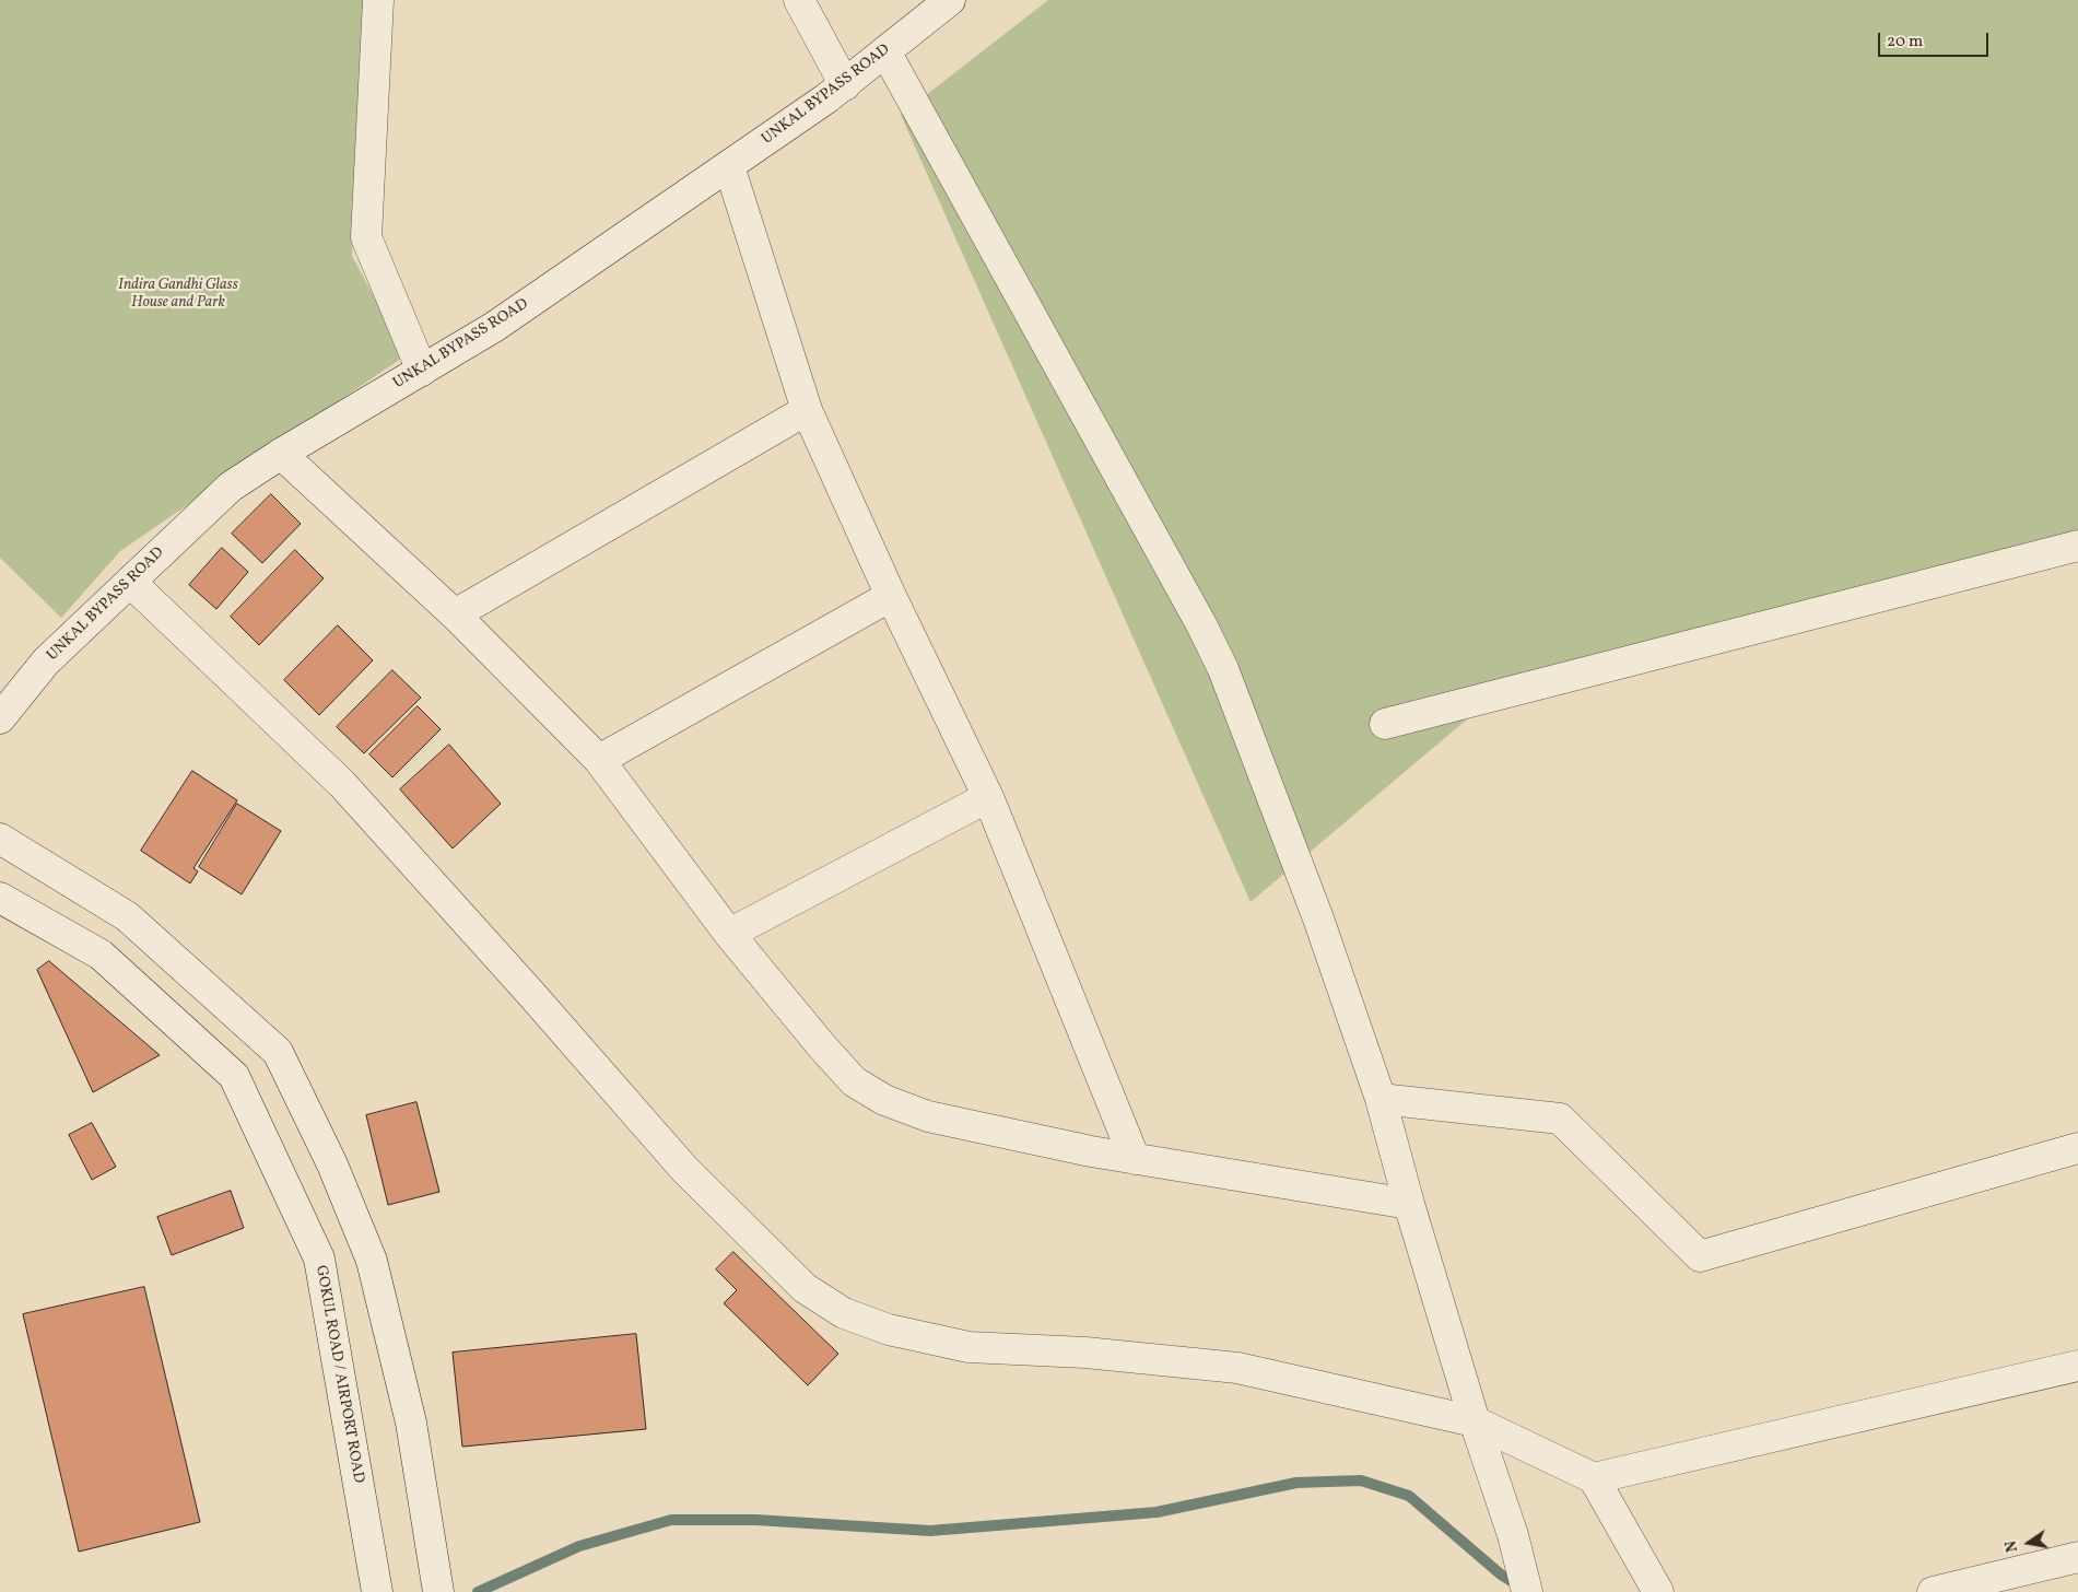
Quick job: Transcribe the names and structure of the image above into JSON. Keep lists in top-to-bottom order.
{
  "streets": {
    "street": ["UNKAL BYPASS ROAD", "GOKUL ROAD / AIRPORT ROAD"]
  },
  "parks": ["Indira Gandhi Glass House and Park"],
  "scale_bar": "20 m",
  "north": "left"
}
